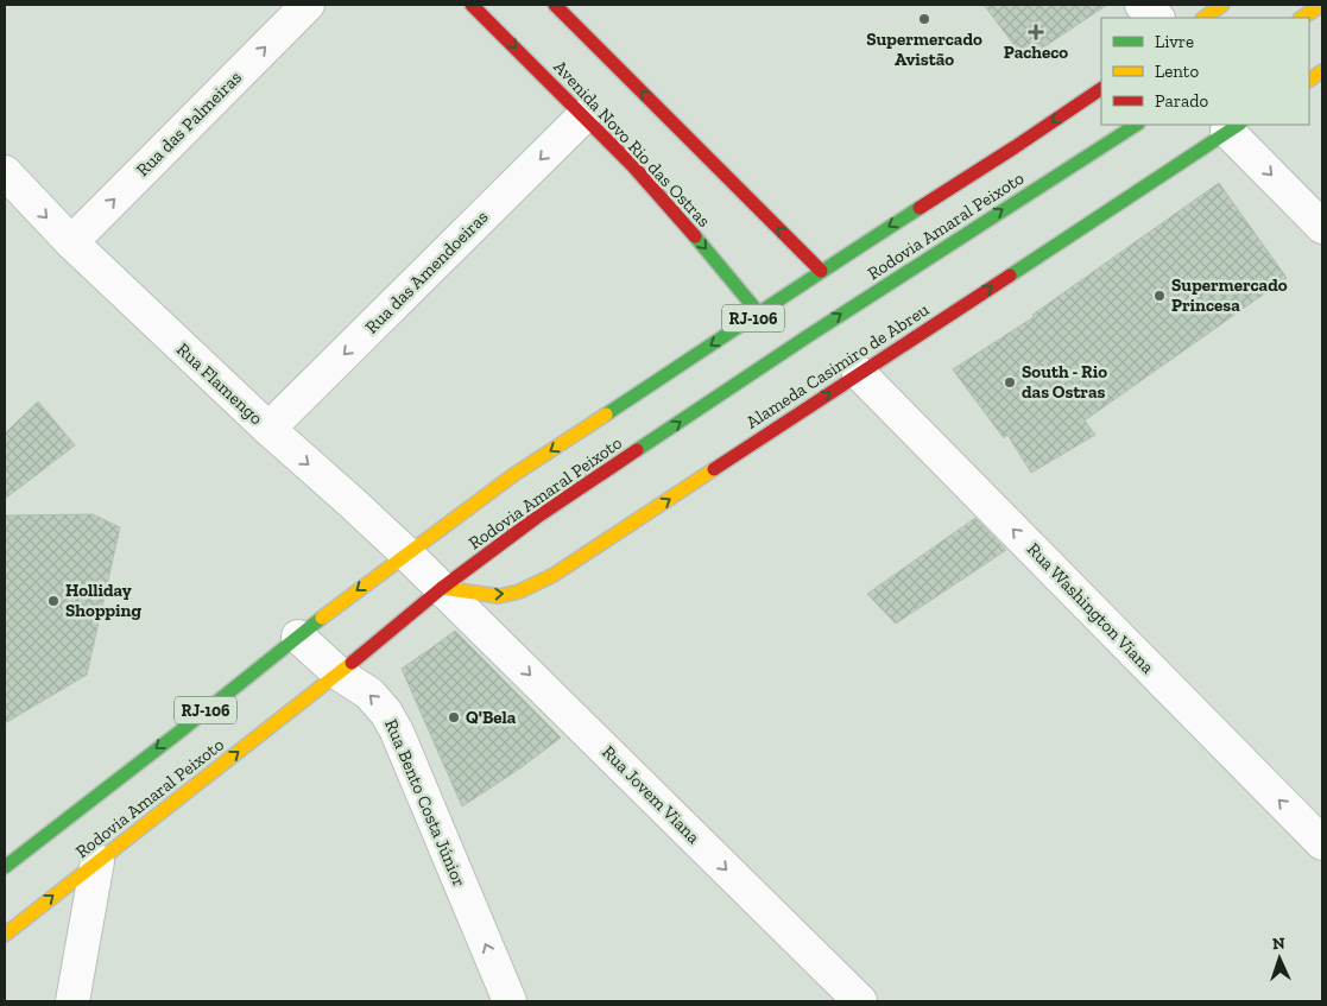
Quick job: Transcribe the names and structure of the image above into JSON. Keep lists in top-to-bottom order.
{
  "streets": {
    "main road": [
      "Avenida Novo Rio das Ostras",
      "Rodovia Amaral Peixoto",
      "RJ-106",
      "Alameda Casimiro de Abreu"
    ],
    "street": [
      "Rua das Palmeiras",
      "Rua das Amendoeiras",
      "Rua Flamengo",
      "Rua Washington Viana",
      "Rua Jovem Viana",
      "Rua Bento Costa Júnior"
    ]
  },
  "crossings": [
    ["Rua das Palmeiras", "Rua Flamengo"],
    ["Avenida Novo Rio das Ostras", "Rodovia Amaral Peixoto"],
    ["Avenida Novo Rio das Ostras", "Rua das Amendoeiras"],
    ["Rodovia Amaral Peixoto", "Alameda Casimiro de Abreu"],
    ["Rodovia Amaral Peixoto", "Rua Flamengo"],
    ["Rodovia Amaral Peixoto", "Rua Jovem Viana"],
    ["Rodovia Amaral Peixoto", "Rua Bento Costa Júnior"],
    ["Rua das Amendoeiras", "Rua Flamengo"],
    ["Alameda Casimiro de Abreu", "Rua Flamengo"],
    ["Alameda Casimiro de Abreu", "Rua Washington Viana"],
    ["Alameda Casimiro de Abreu", "Rua Jovem Viana"],
    ["Rua Flamengo", "Rua Jovem Viana"]
  ],
  "one_way": [
    "Rua das Palmeiras",
    "Rua das Amendoeiras",
    "Alameda Casimiro de Abreu",
    "Rua Flamengo",
    "Rua Washington Viana",
    "Rua Jovem Viana",
    "Rua Bento Costa Júnior"
  ],
  "places": {
    "other": [
      "Supermercado Avistão",
      "Supermercado Princesa",
      "South - Rio das Ostras",
      "Holliday Shopping",
      "Q'Bela"
    ],
    "health": ["Pacheco"]
  },
  "legend": ["Livre", "Lento", "Parado"],
  "north": "top"
}
